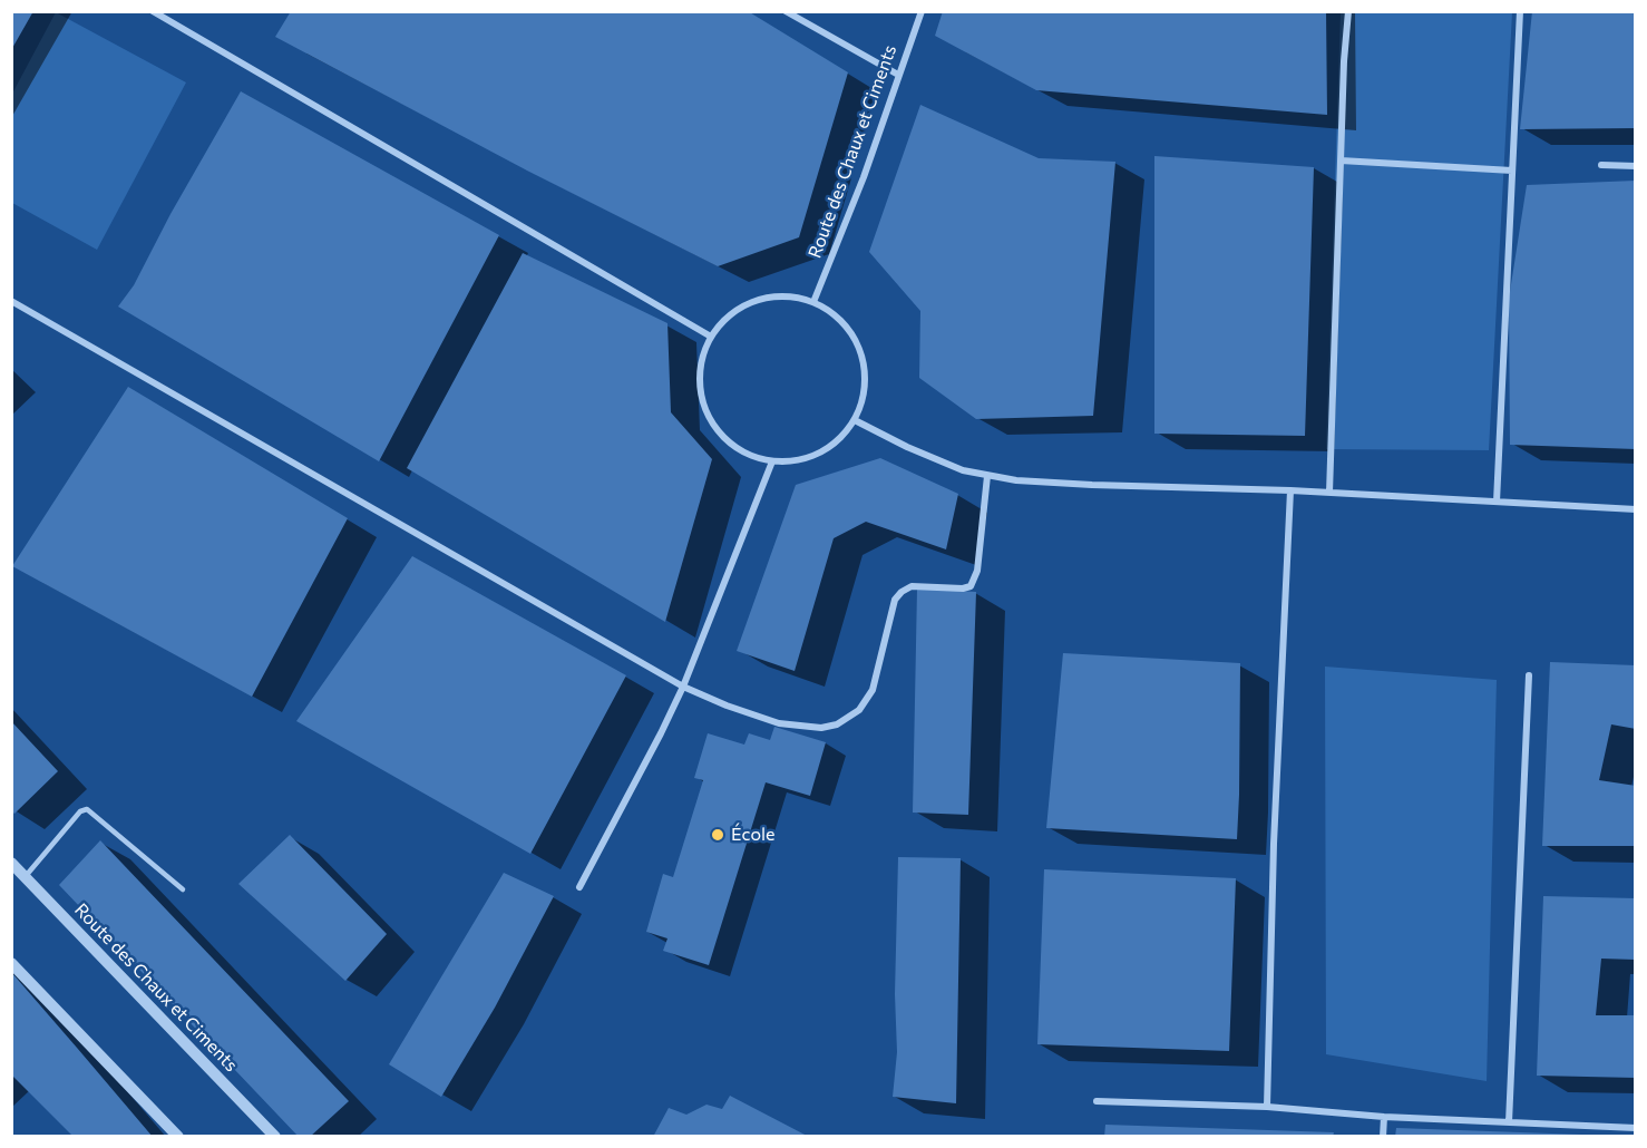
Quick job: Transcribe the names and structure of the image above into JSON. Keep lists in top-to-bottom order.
{
  "streets": {
    "street": ["Route des Chaux et Ciments"]
  },
  "places": ["École"]
}
